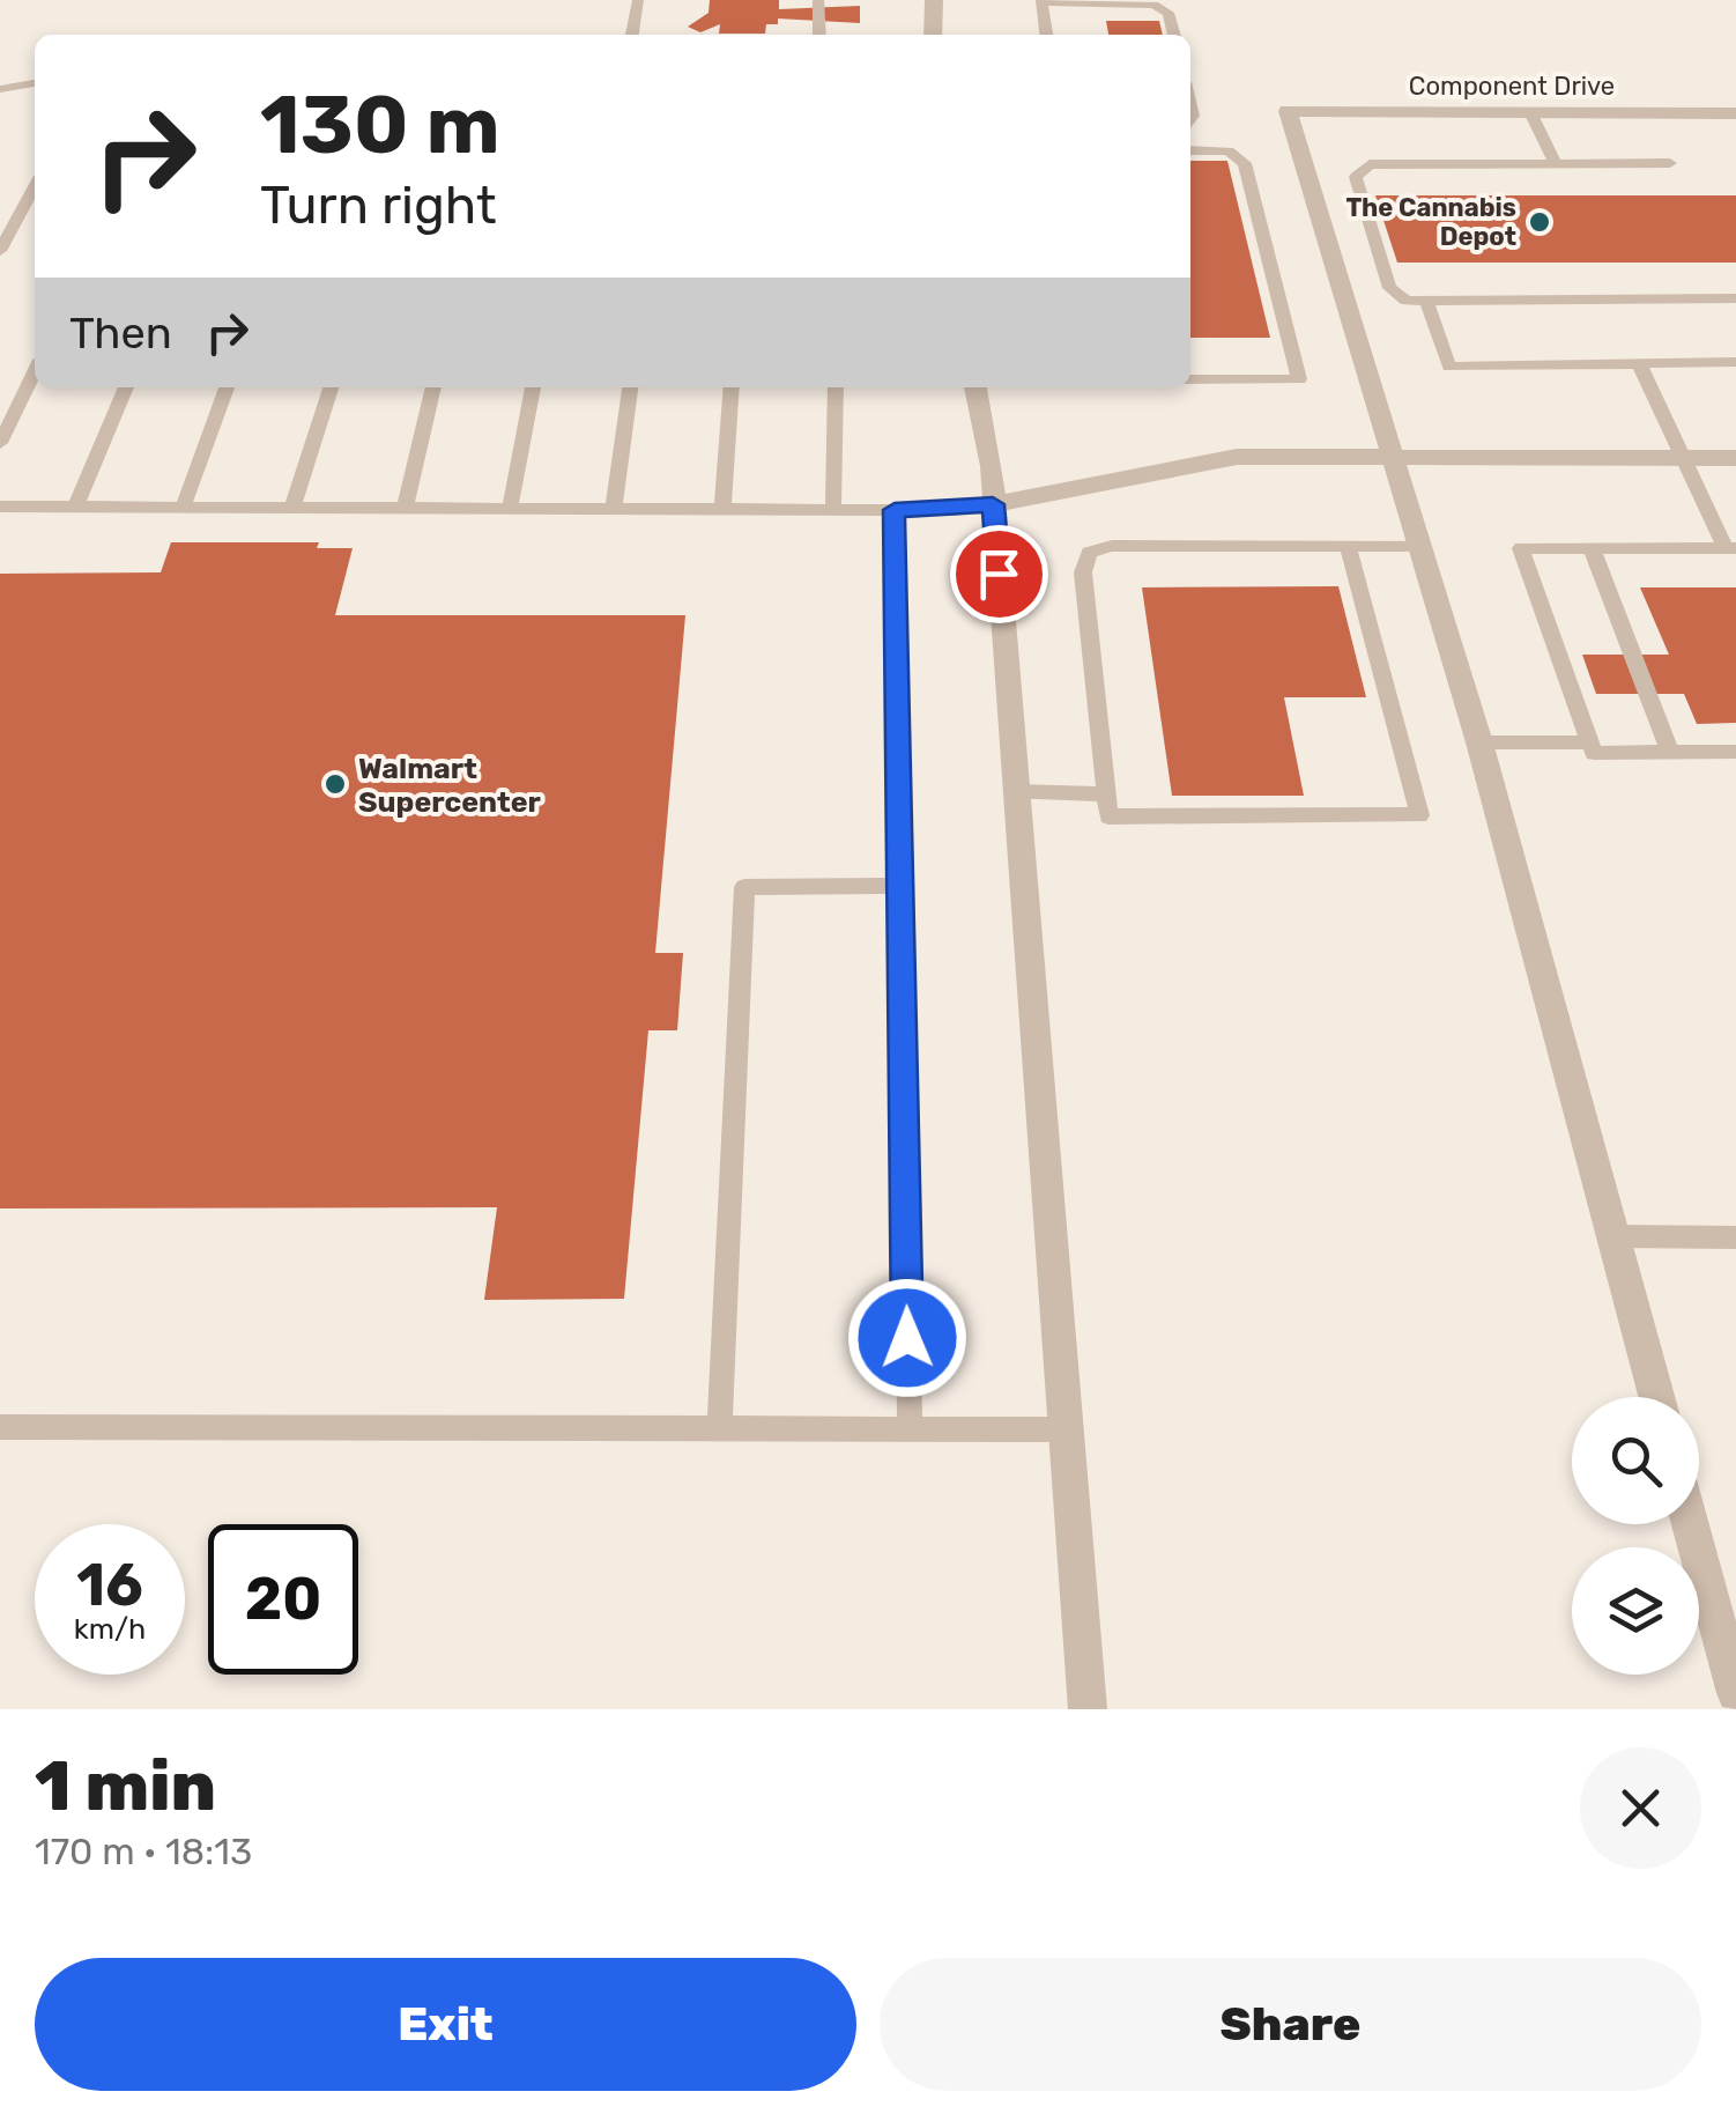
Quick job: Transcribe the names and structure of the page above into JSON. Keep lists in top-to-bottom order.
{
  "streets": {
    "street": ["Component Drive"]
  },
  "places": ["The Cannabis Depot", "Walmart Supercenter"],
  "page": {
    "turn": ["130 m", "Turn right"],
    "then": "Then",
    "speed": "16 km/h",
    "limit": "20",
    "heading": ["1 min", "170 m · 18:13"],
    "buttons": ["Exit", "Share"]
  }
}
